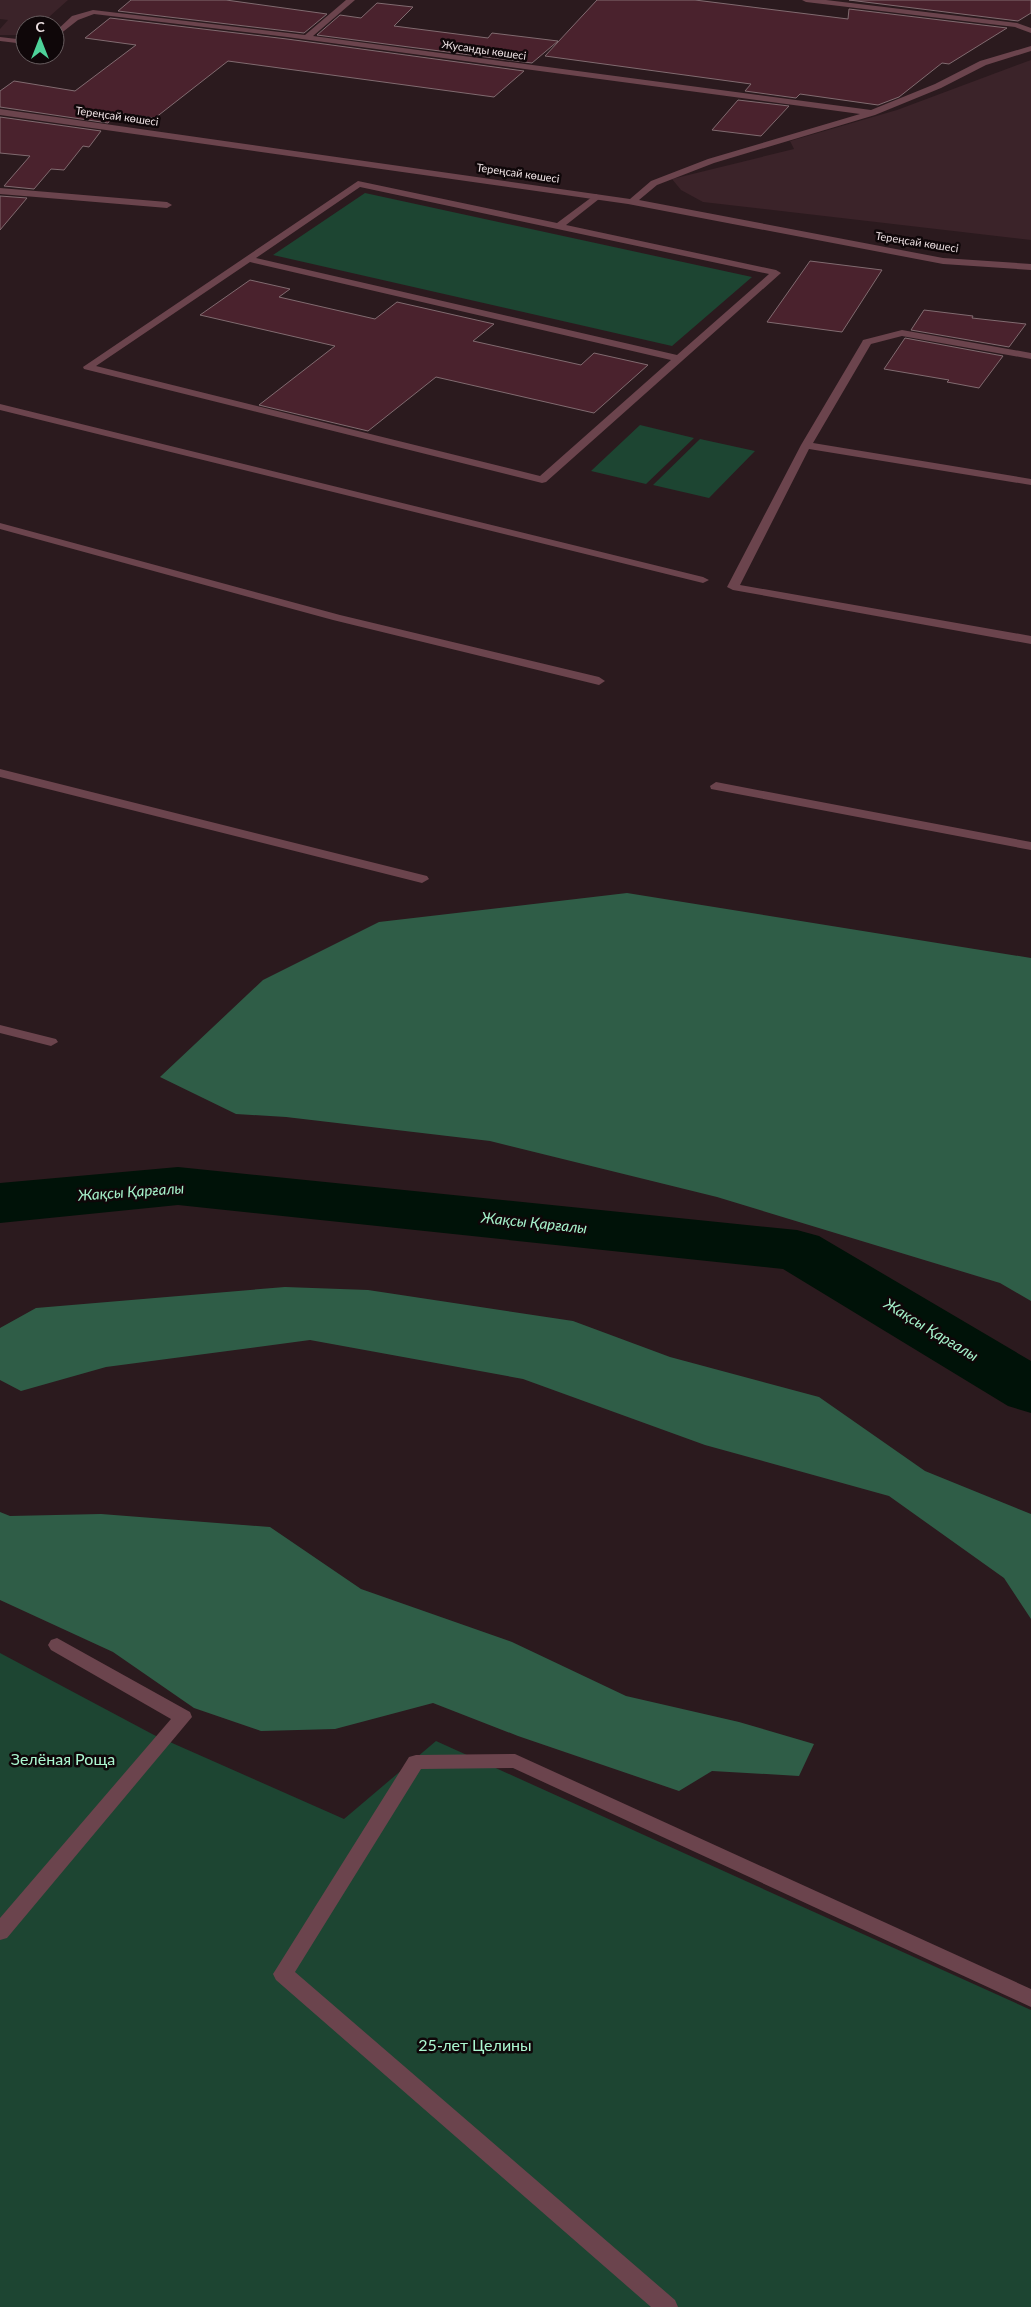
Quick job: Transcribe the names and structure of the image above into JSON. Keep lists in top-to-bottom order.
{
  "streets": {
    "street": ["Жусанды көшесі", "Тереңсай көшесі"]
  },
  "water": ["Жақсы Қарғалы"],
  "parks": ["Зелёная Роща", "25-лет Целины"],
  "north": "top"
}
